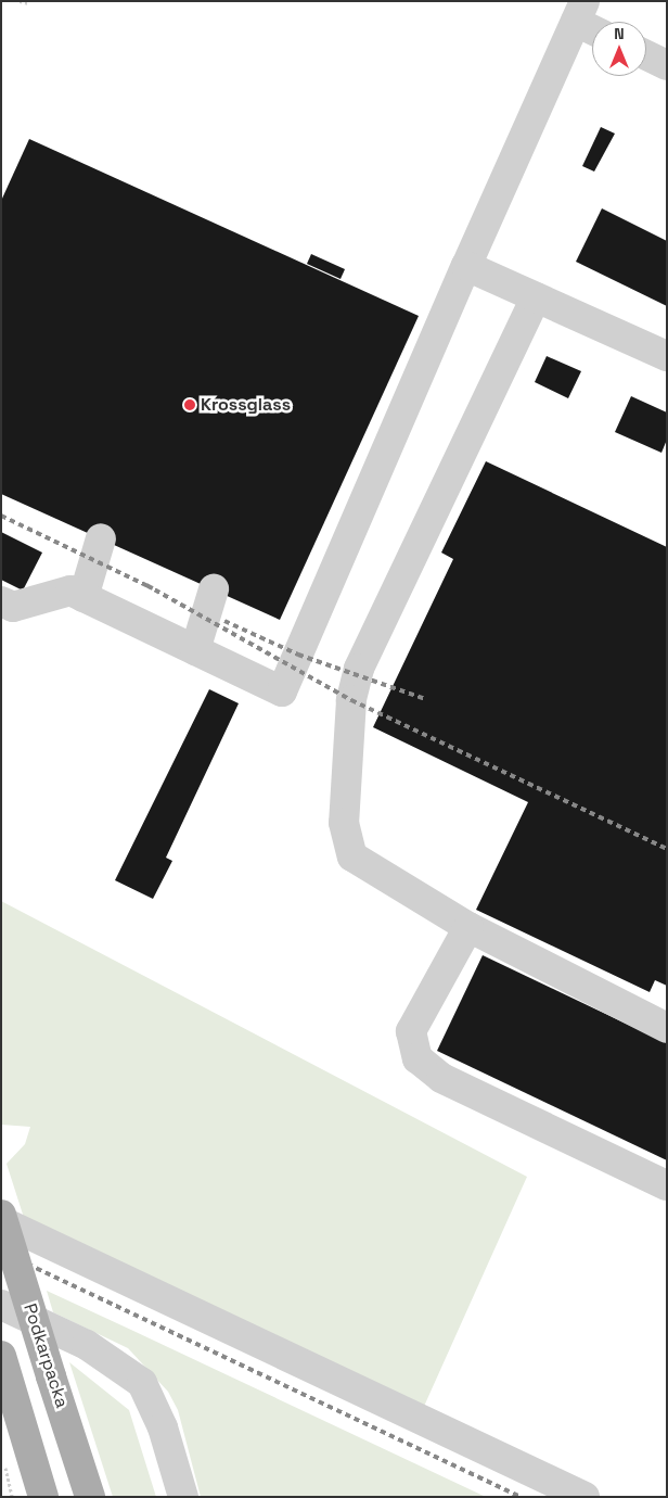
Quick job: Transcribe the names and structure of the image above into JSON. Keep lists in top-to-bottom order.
{
  "streets": {
    "main road": ["Podkarpacka"]
  },
  "places": ["Krossglass"],
  "north": "top"
}
